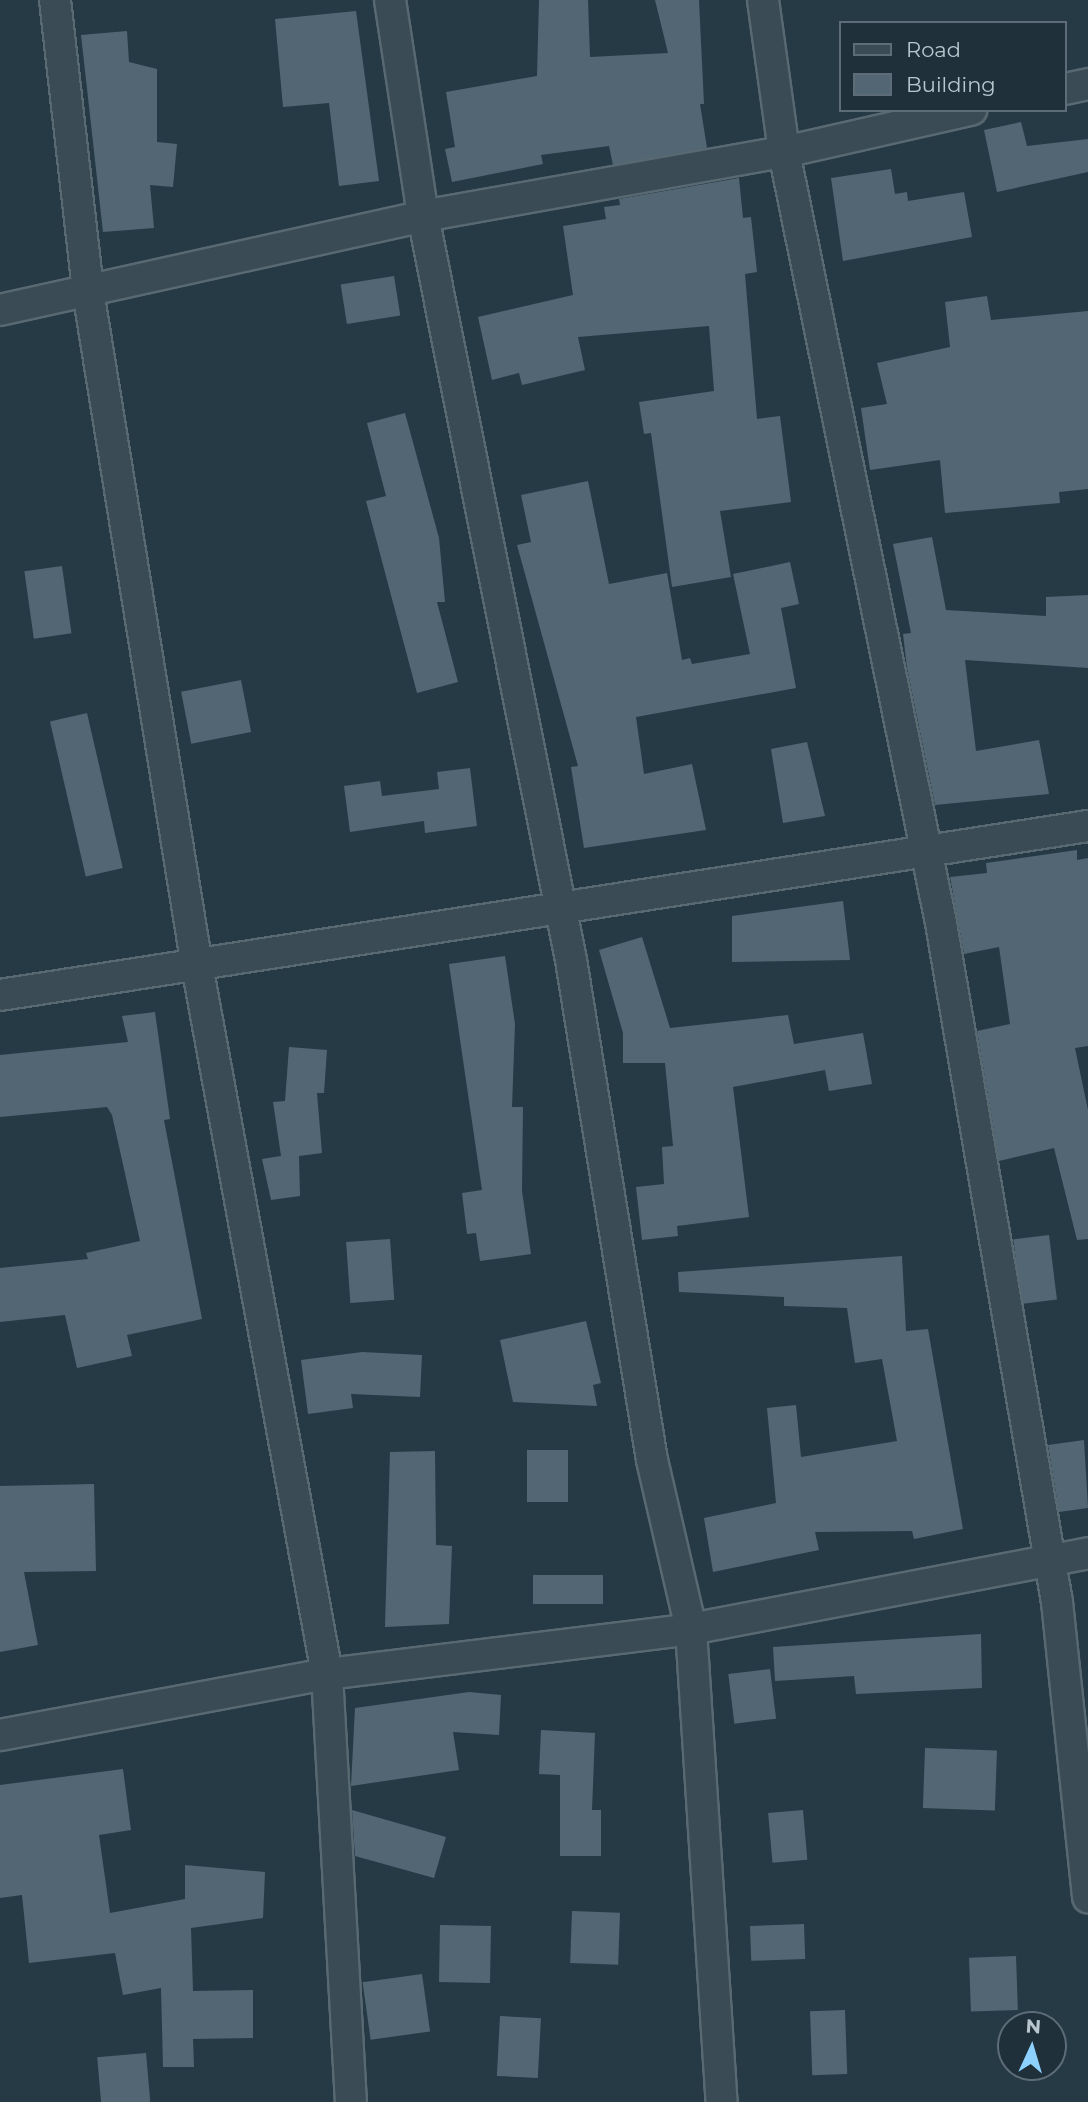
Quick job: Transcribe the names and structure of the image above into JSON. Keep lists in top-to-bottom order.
{
  "legend": ["Road", "Building"],
  "north": "top"
}
